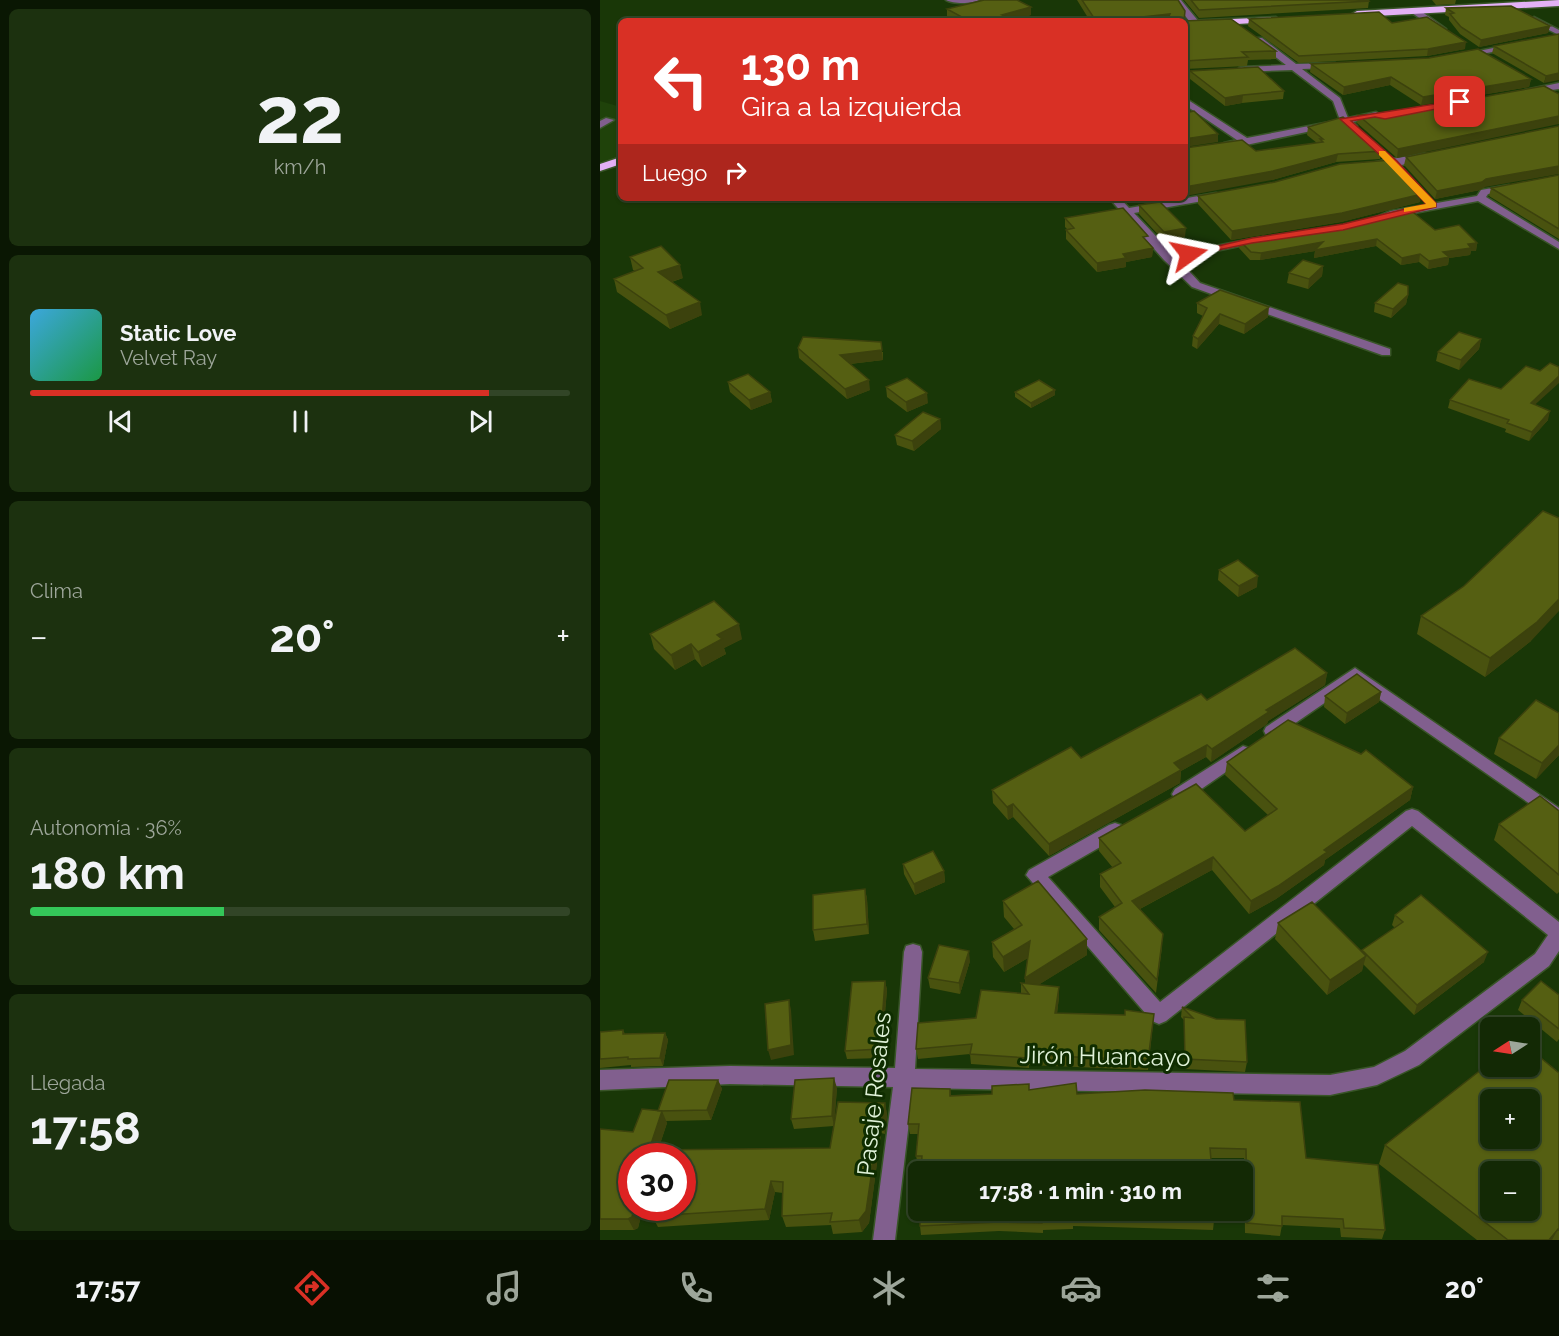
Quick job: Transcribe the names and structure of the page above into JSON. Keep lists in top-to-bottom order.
{
  "streets": {
    "street": ["Jirón Huancayo", "Pasaje Rosales"]
  },
  "crossings": [
    ["Jirón Huancayo", "Pasaje Rosales"]
  ],
  "north": "left",
  "page": {
    "tile": [
      ["22", "km/h"],
      "Clima",
      ["Autonomía · 36%", "180 km"],
      ["Llegada", "17:58"]
    ],
    "turn": ["130 m", "Gira a la izquierda"],
    "then": "Luego",
    "song": ["Static Love", "Velvet Ray"],
    "heat": ["−", "20°", "+"],
    "map_buttons": ["+", "−"],
    "limit": "30",
    "trip": "17:58 · 1 min · 310 m",
    "tabs": ["17:57", "20°"]
  }
}
